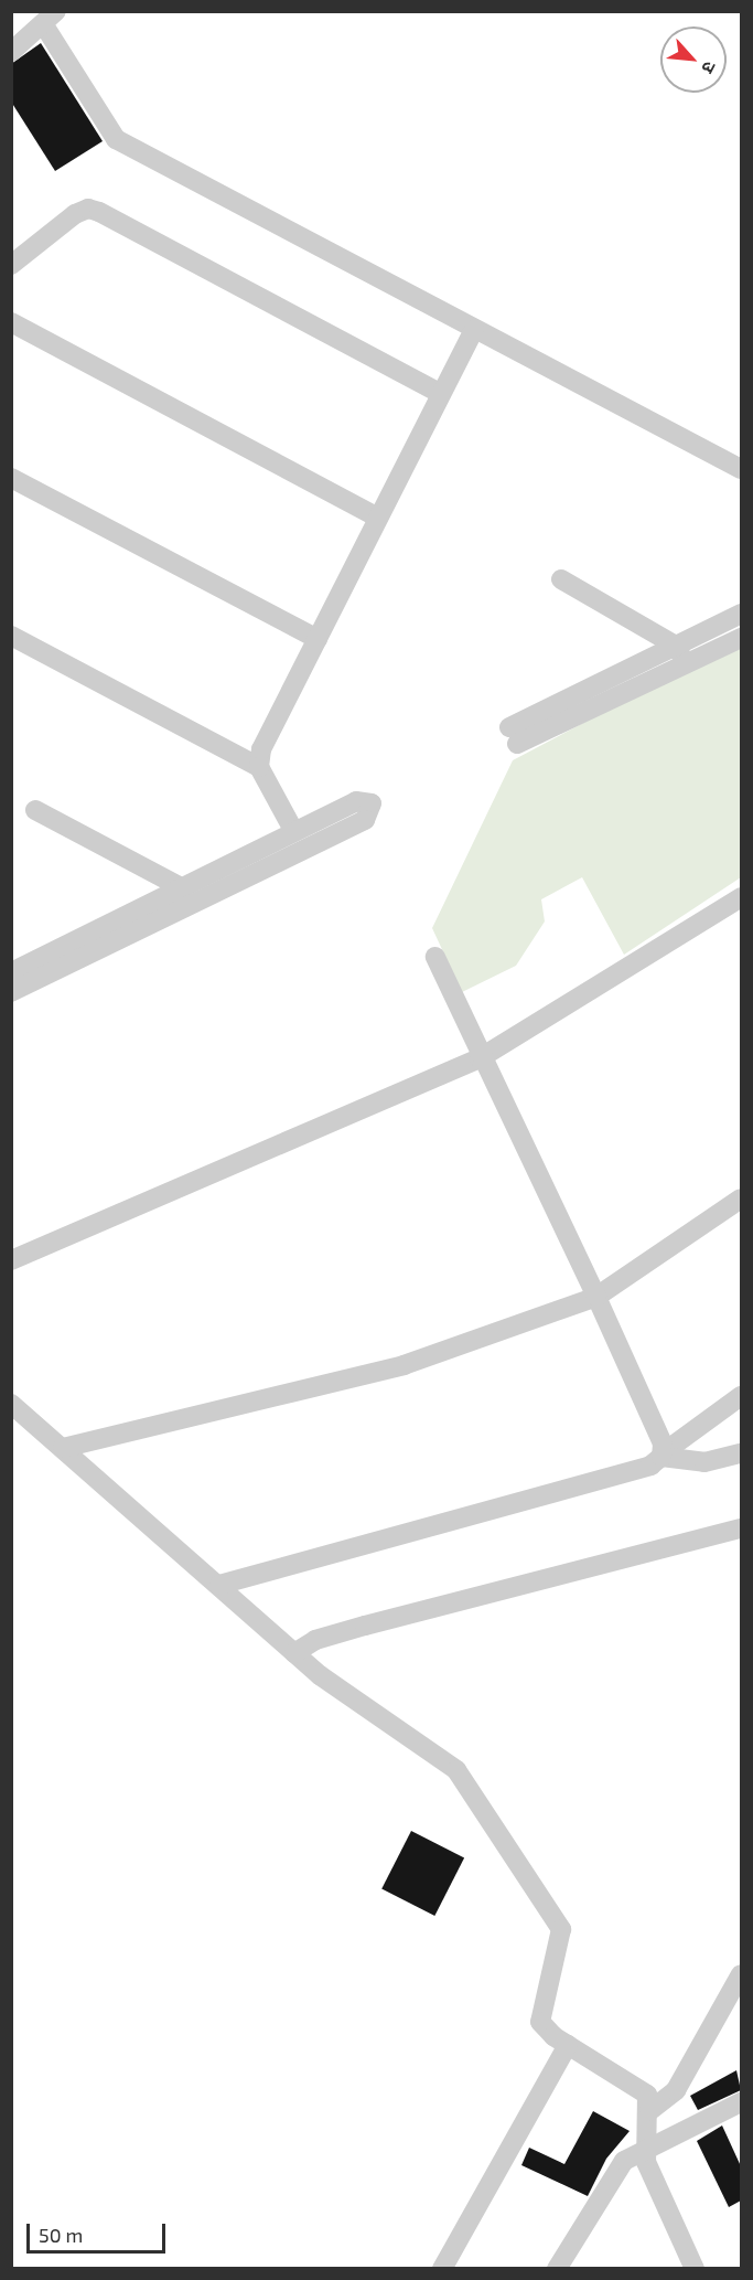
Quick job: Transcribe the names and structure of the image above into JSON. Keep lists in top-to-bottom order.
{
  "scale_bar": "50 m",
  "north": "bottom right"
}
